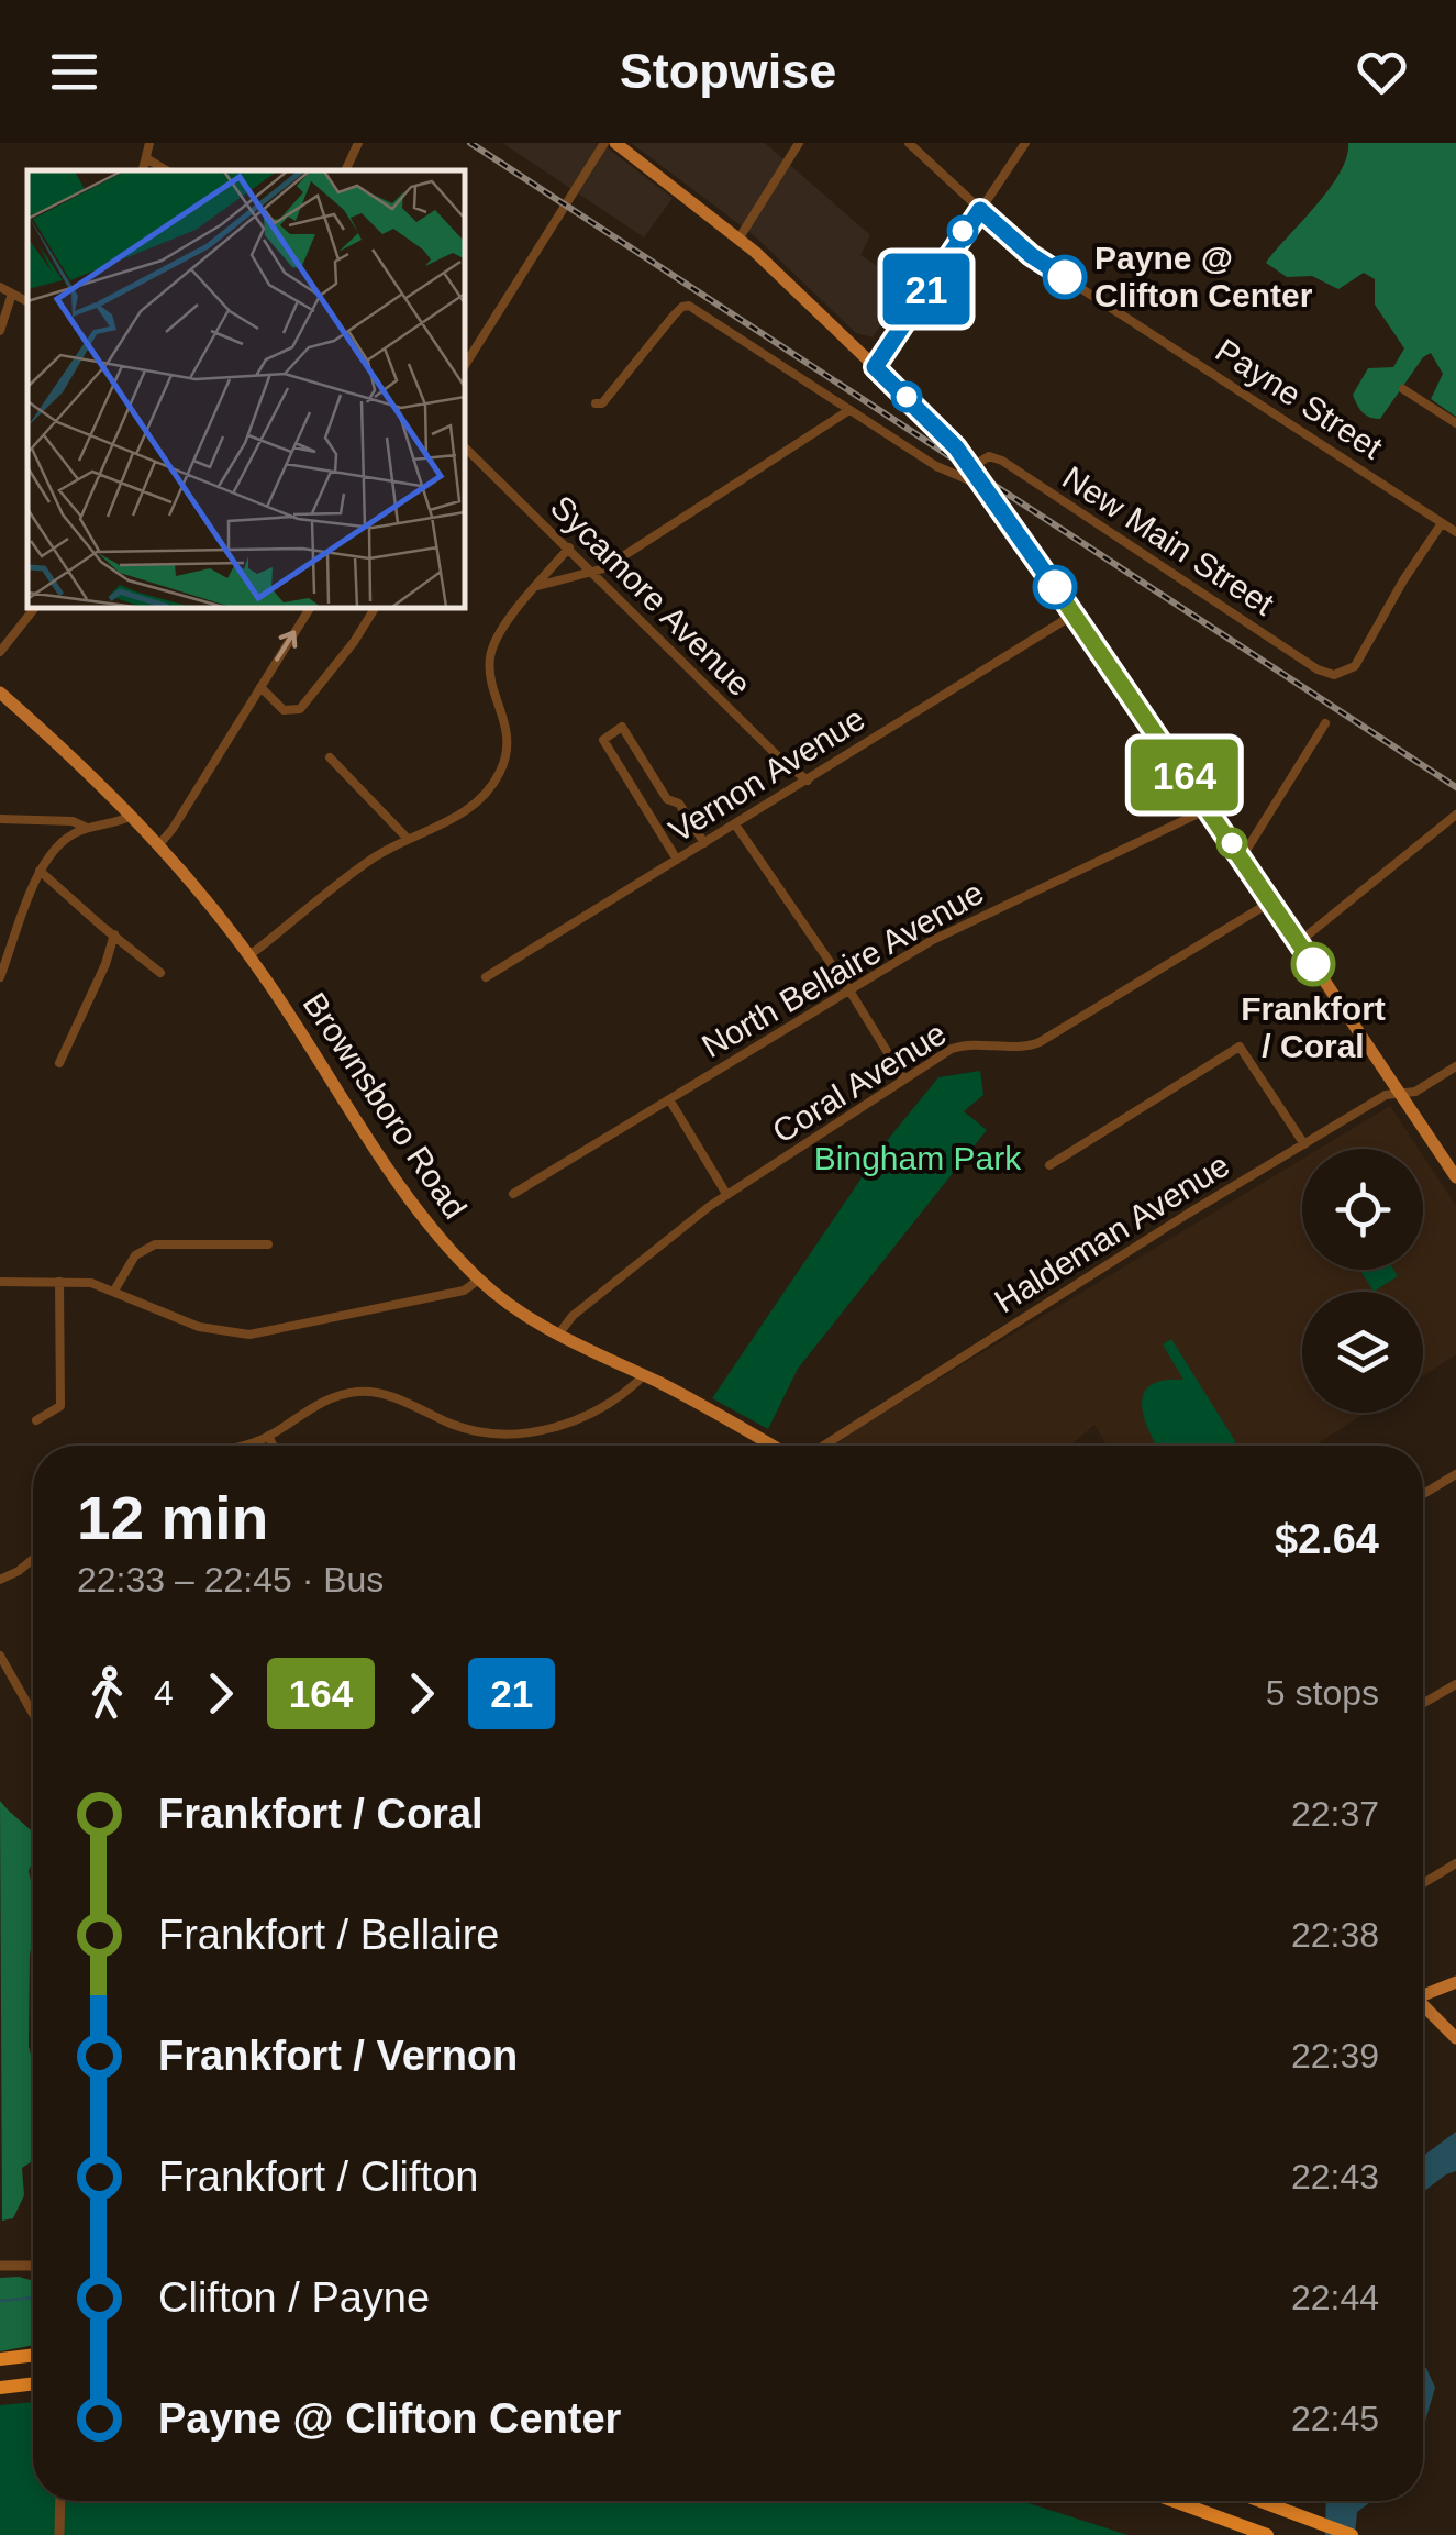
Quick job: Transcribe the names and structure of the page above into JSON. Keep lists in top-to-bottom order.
{
  "streets": {
    "main road": ["Brownsboro Road"],
    "street": [
      "Payne Street",
      "New Main Street",
      "Sycamore Avenue",
      "Vernon Avenue",
      "North Bellaire Avenue",
      "Coral Avenue",
      "Haldeman Avenue"
    ]
  },
  "crossings": [
    ["Payne Street", "New Main Street"],
    ["Sycamore Avenue", "Vernon Avenue"],
    ["Coral Avenue", "Brownsboro Road"]
  ],
  "parks": ["Bingham Park"],
  "places": ["Payne @ Clifton Center", "Frankfort / Coral"],
  "lines": ["bus line 21", "bus line 164"],
  "page": {
    "header": "Stopwise",
    "on_map": ["164", "21"],
    "heading": ["12 min", "22:33 – 22:45 · Bus", "$2.64"],
    "legs": [
      "4",
      "164",
      "21",
      "5 stops"
    ],
    "list": [
      {
        "name": "Frankfort / Coral",
        "value": "22:37"
      },
      {
        "name": "Frankfort / Bellaire",
        "value": "22:38"
      },
      {
        "name": "Frankfort / Vernon",
        "value": "22:39"
      },
      {
        "name": "Frankfort / Clifton",
        "value": "22:43"
      },
      {
        "name": "Clifton / Payne",
        "value": "22:44"
      },
      {
        "name": "Payne @ Clifton Center",
        "value": "22:45"
      }
    ]
  }
}
